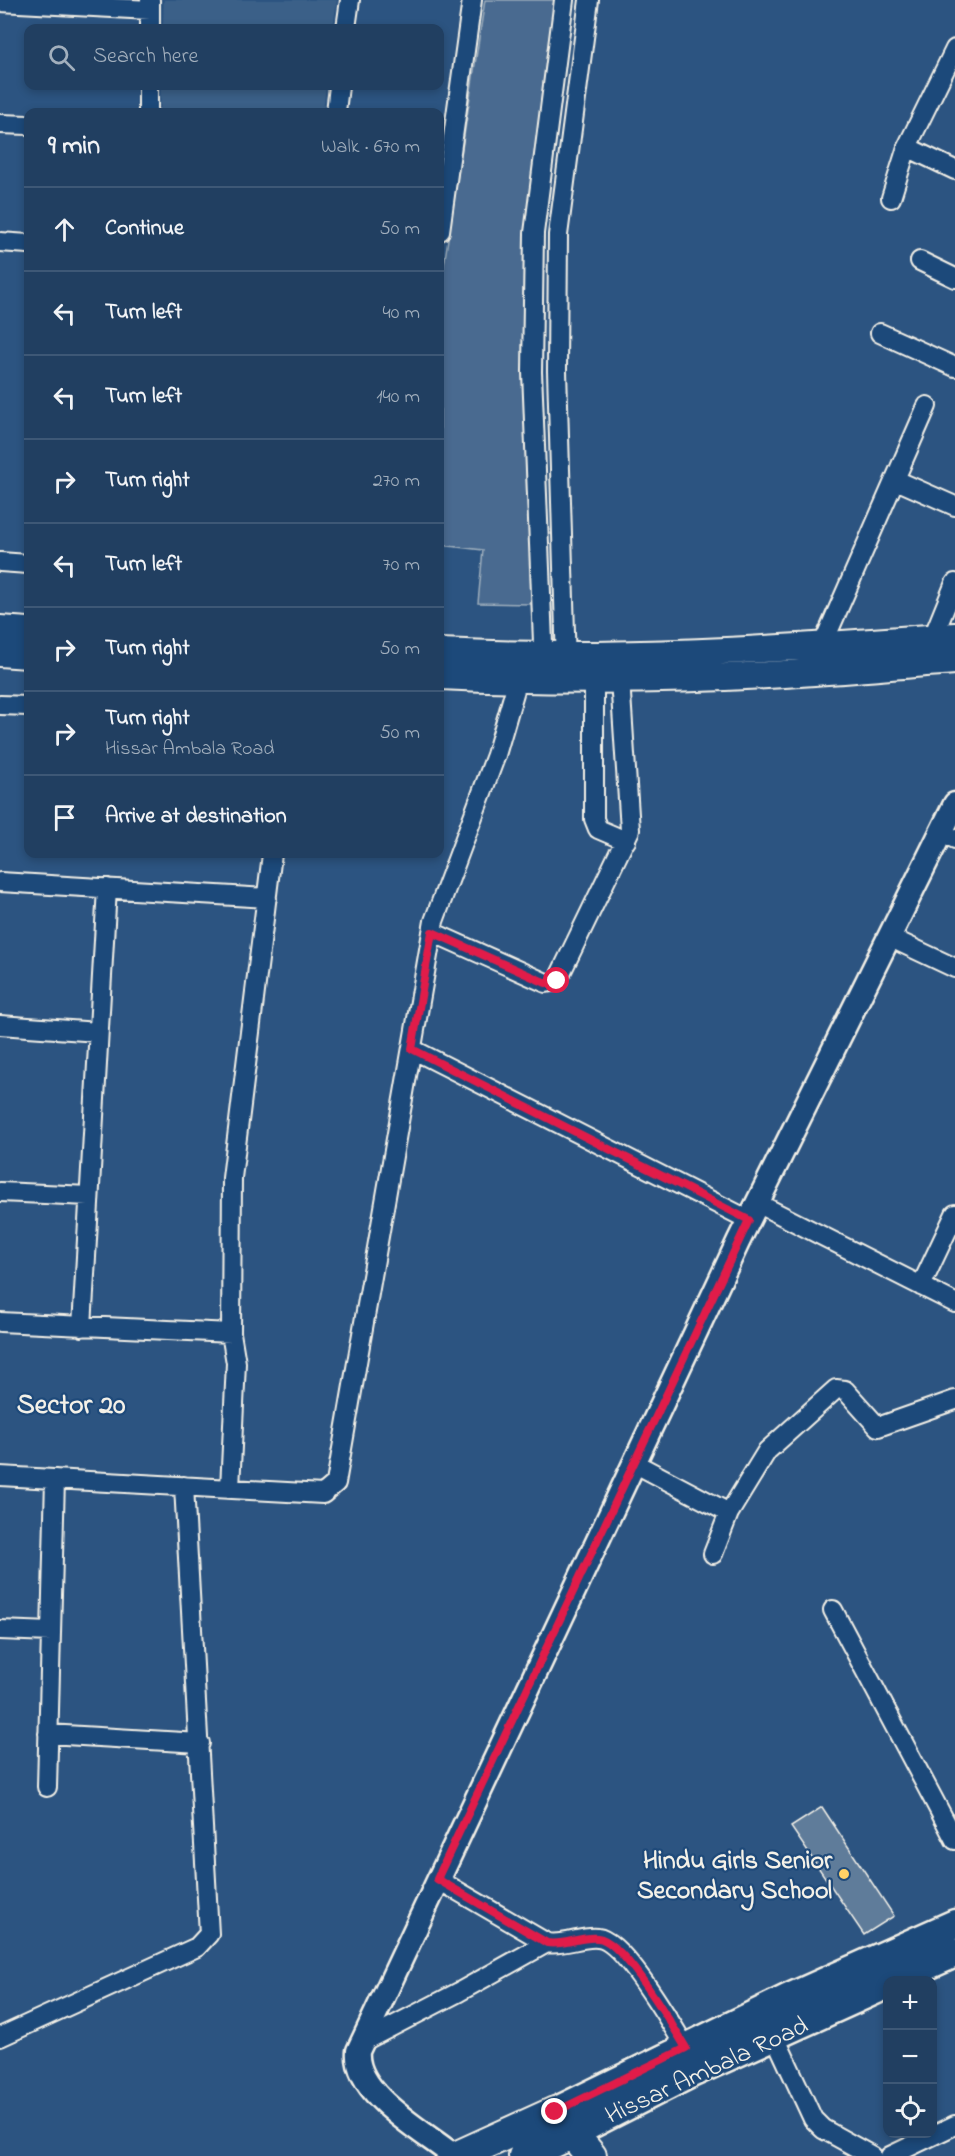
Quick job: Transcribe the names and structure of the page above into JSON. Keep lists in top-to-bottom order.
{
  "streets": {
    "highway": ["Hissar Ambala Road"]
  },
  "districts": ["Sector 20"],
  "places": ["Hindu Girls Senior Secondary School"],
  "page": {
    "search": "Search here",
    "heading": ["9 min", "Walk · 670 m"],
    "list": [
      ["Continue", "50 m"],
      ["Turn left", "40 m"],
      ["Turn left", "140 m"],
      ["Turn right", "270 m"],
      ["Turn left", "70 m"],
      ["Turn right", "50 m"],
      ["Turn right", "Hissar Ambala Road", "50 m"],
      "Arrive at destination"
    ],
    "map_buttons": ["+", "−"]
  }
}
